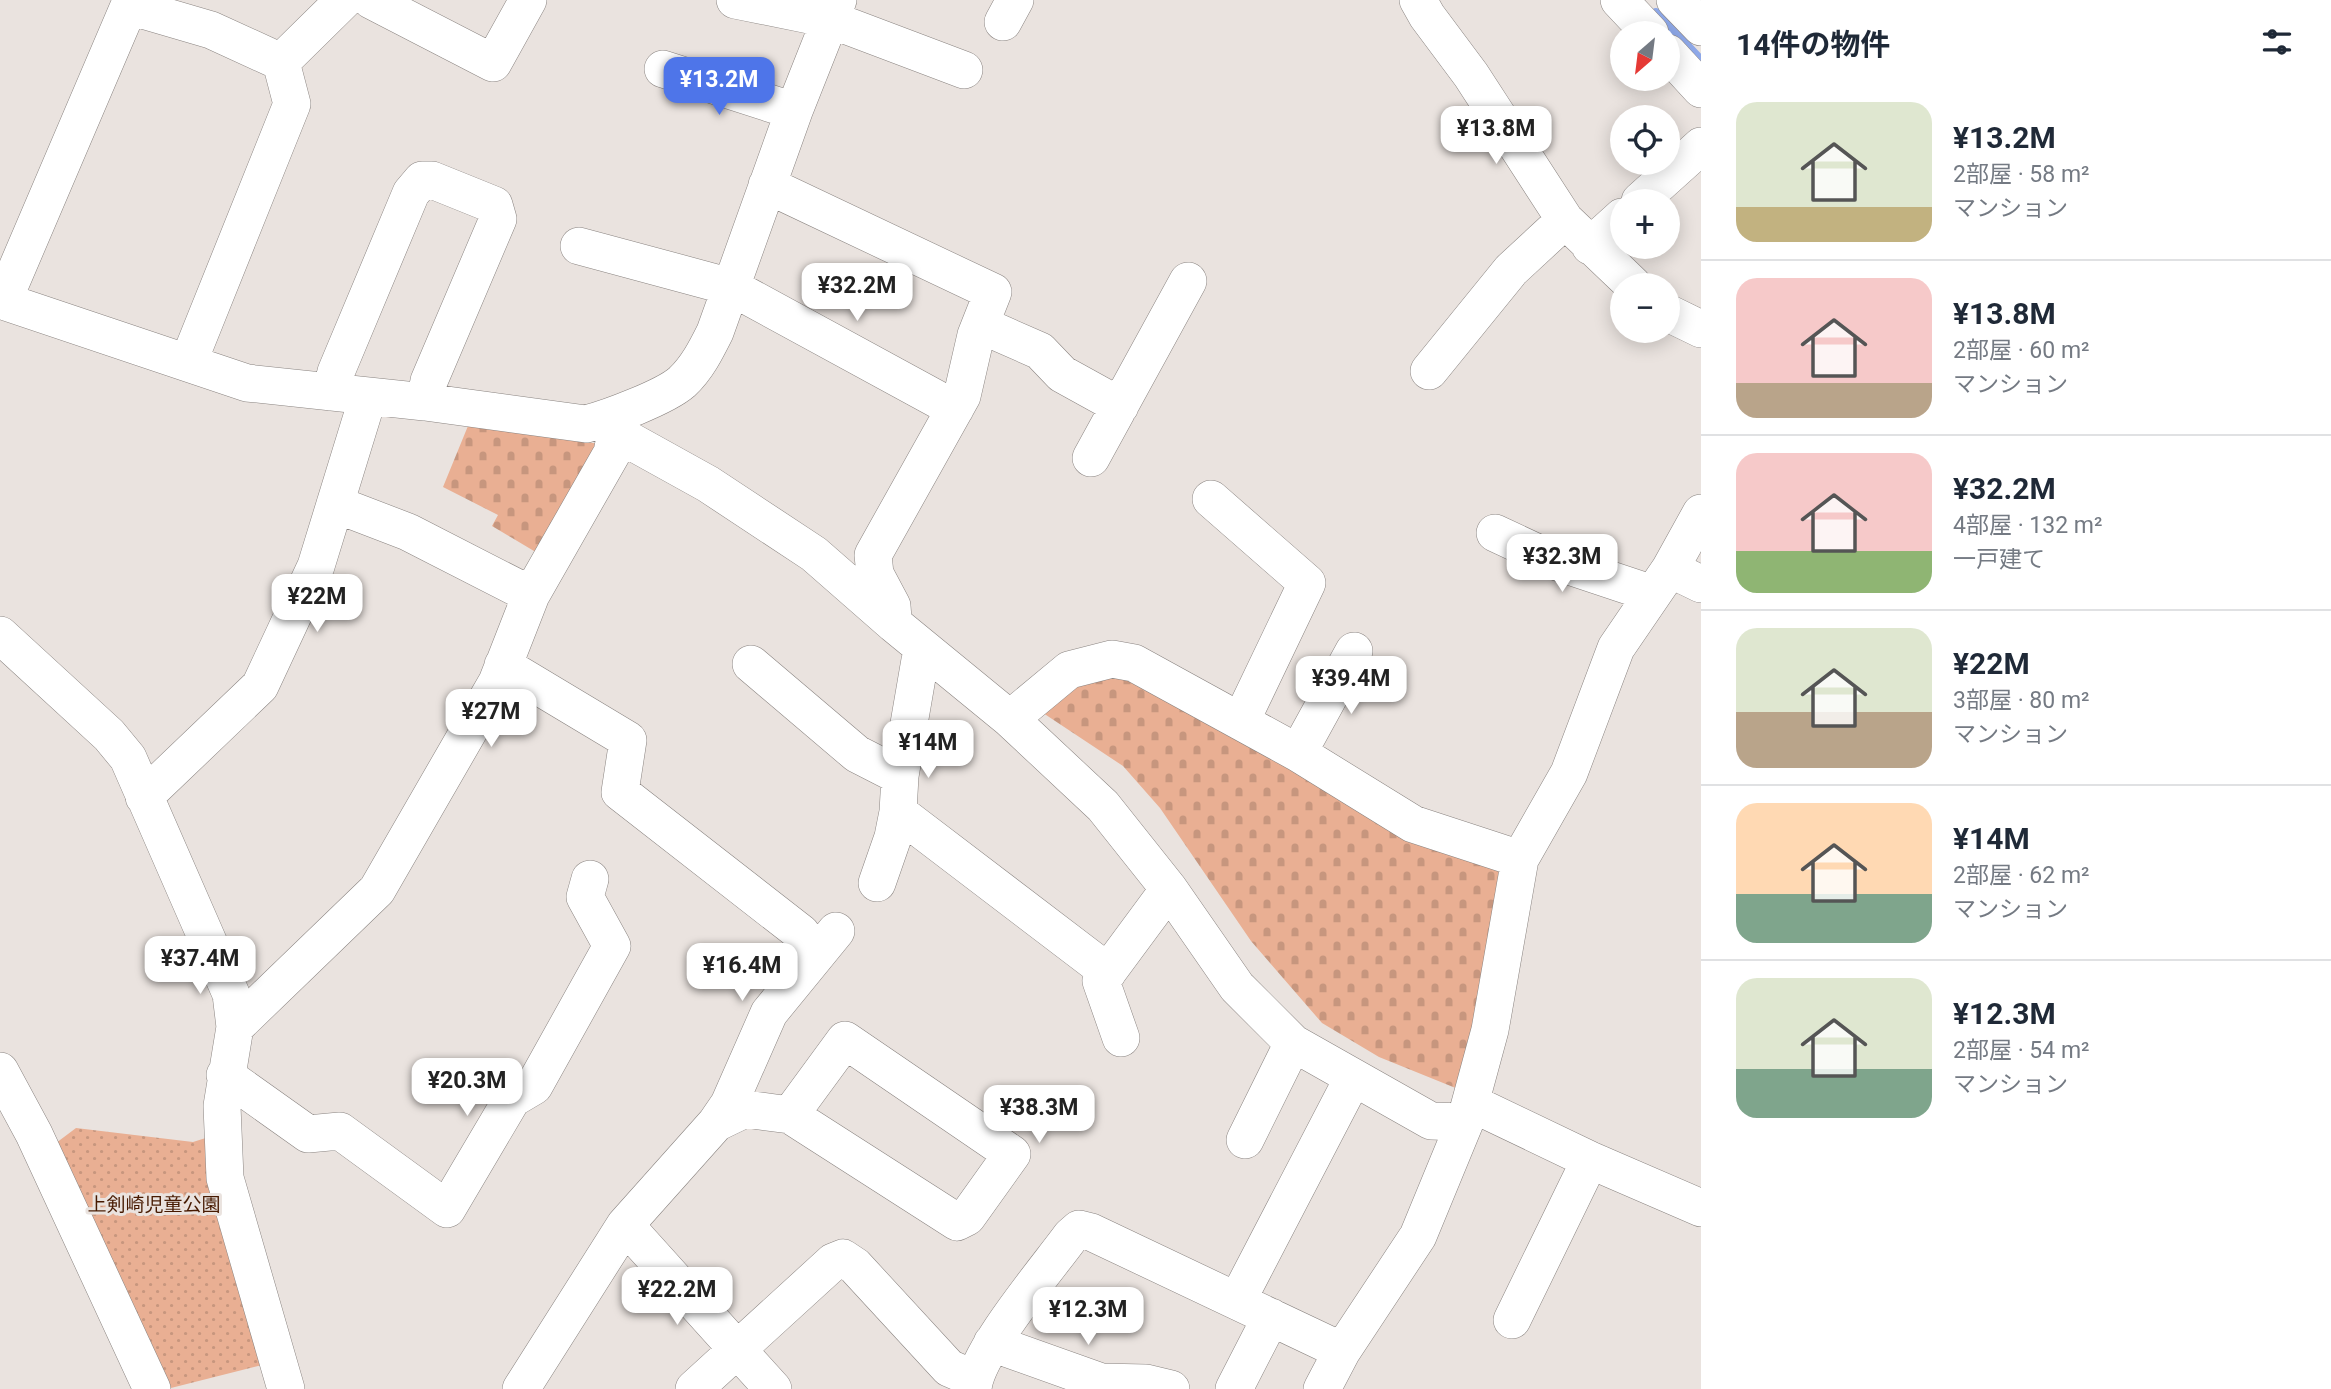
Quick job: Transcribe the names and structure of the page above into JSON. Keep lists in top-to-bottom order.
{
  "parks": ["上剣崎児童公園"],
  "north": "bottom left",
  "page": {
    "heading": "14件の物件",
    "map_buttons": ["+", "−"],
    "price": [
      "¥13.2M",
      "¥13.8M",
      "¥32.2M",
      "¥32.3M",
      "¥22M",
      "¥39.4M",
      "¥27M",
      "¥14M",
      "¥37.4M",
      "¥16.4M",
      "¥20.3M",
      "¥38.3M",
      "¥22.2M",
      "¥12.3M"
    ],
    "list": [
      {
        "name": "¥13.2M",
        "note": "2部屋 · 58 m² · マンション"
      },
      {
        "name": "¥13.8M",
        "note": "2部屋 · 60 m² · マンション"
      },
      {
        "name": "¥32.2M",
        "note": "4部屋 · 132 m² · 一戸建て"
      },
      {
        "name": "¥22M",
        "note": "3部屋 · 80 m² · マンション"
      },
      {
        "name": "¥14M",
        "note": "2部屋 · 62 m² · マンション"
      },
      {
        "name": "¥12.3M",
        "note": "2部屋 · 54 m² · マンション"
      }
    ]
  }
}
